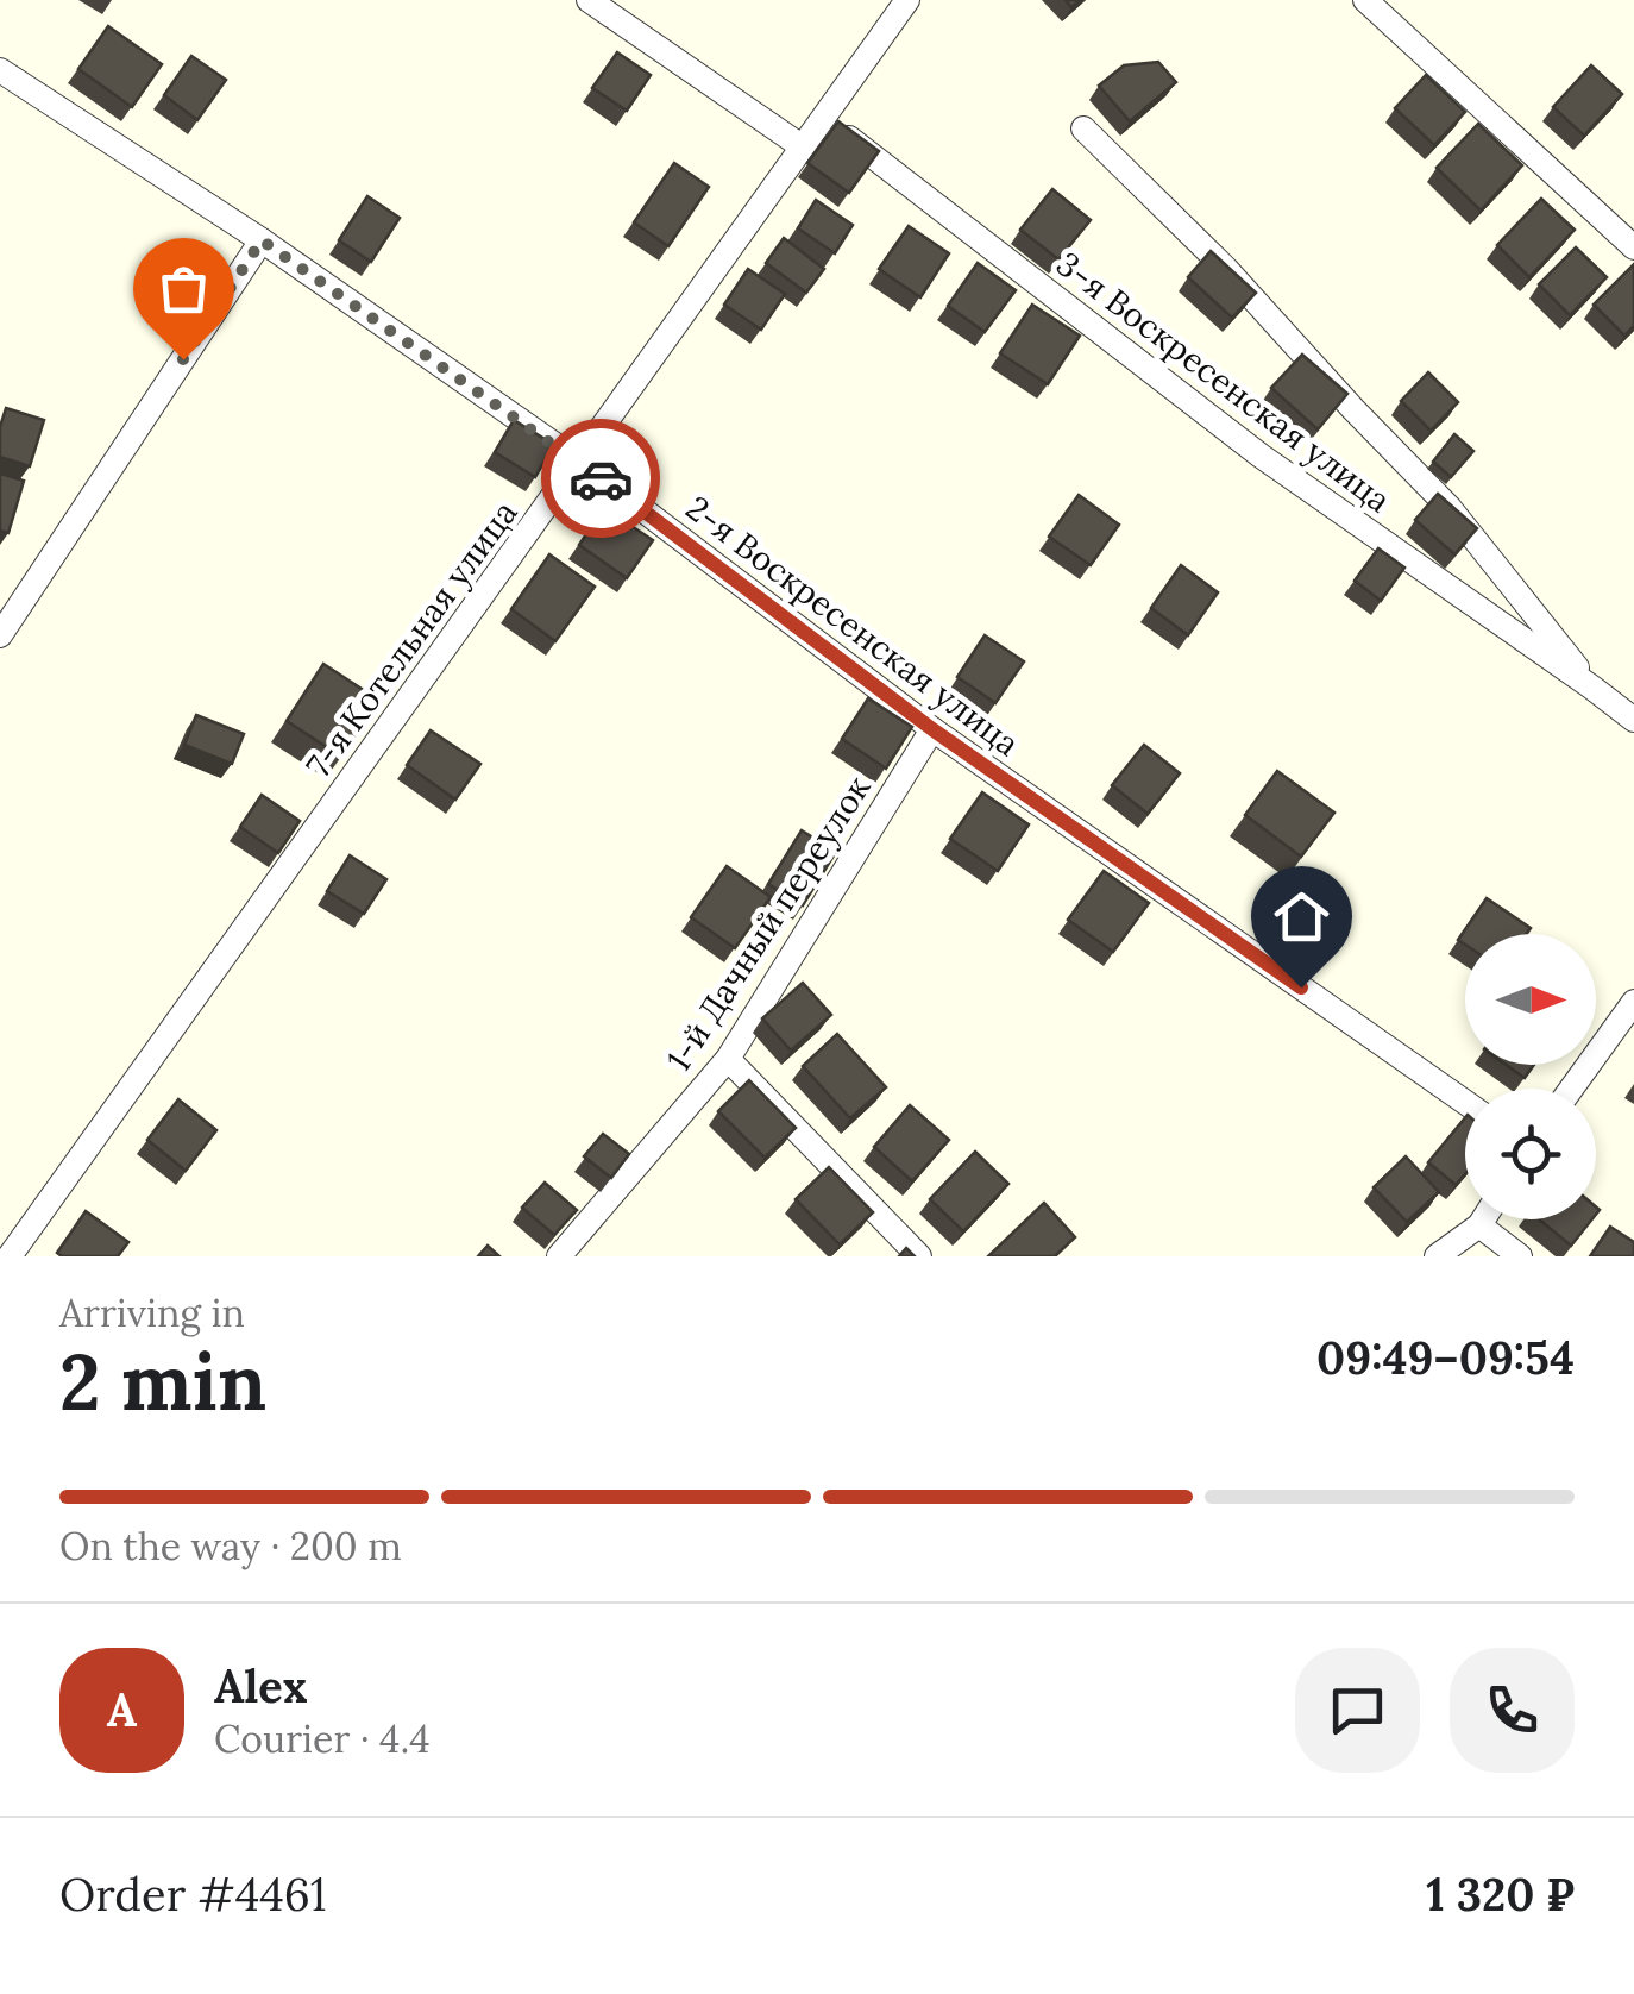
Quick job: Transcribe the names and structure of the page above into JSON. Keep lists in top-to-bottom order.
{
  "streets": {
    "street": [
      "3-я Воскресенская улица",
      "2-я Воскресенская улица",
      "7-я Котельная улица",
      "1-й Дачный переулок"
    ]
  },
  "crossings": [
    ["3-я Воскресенская улица", "7-я Котельная улица"],
    ["2-я Воскресенская улица", "7-я Котельная улица"],
    ["2-я Воскресенская улица", "1-й Дачный переулок"]
  ],
  "north": "right",
  "page": {
    "heading": ["2 min", "Arriving in", "09:49–09:54"],
    "panel": [
      "Alex",
      "Courier · 4.4",
      "Order #4461",
      "1 320 ₽"
    ],
    "bar": "On the way · 200 m",
    "round": "A"
  }
}
